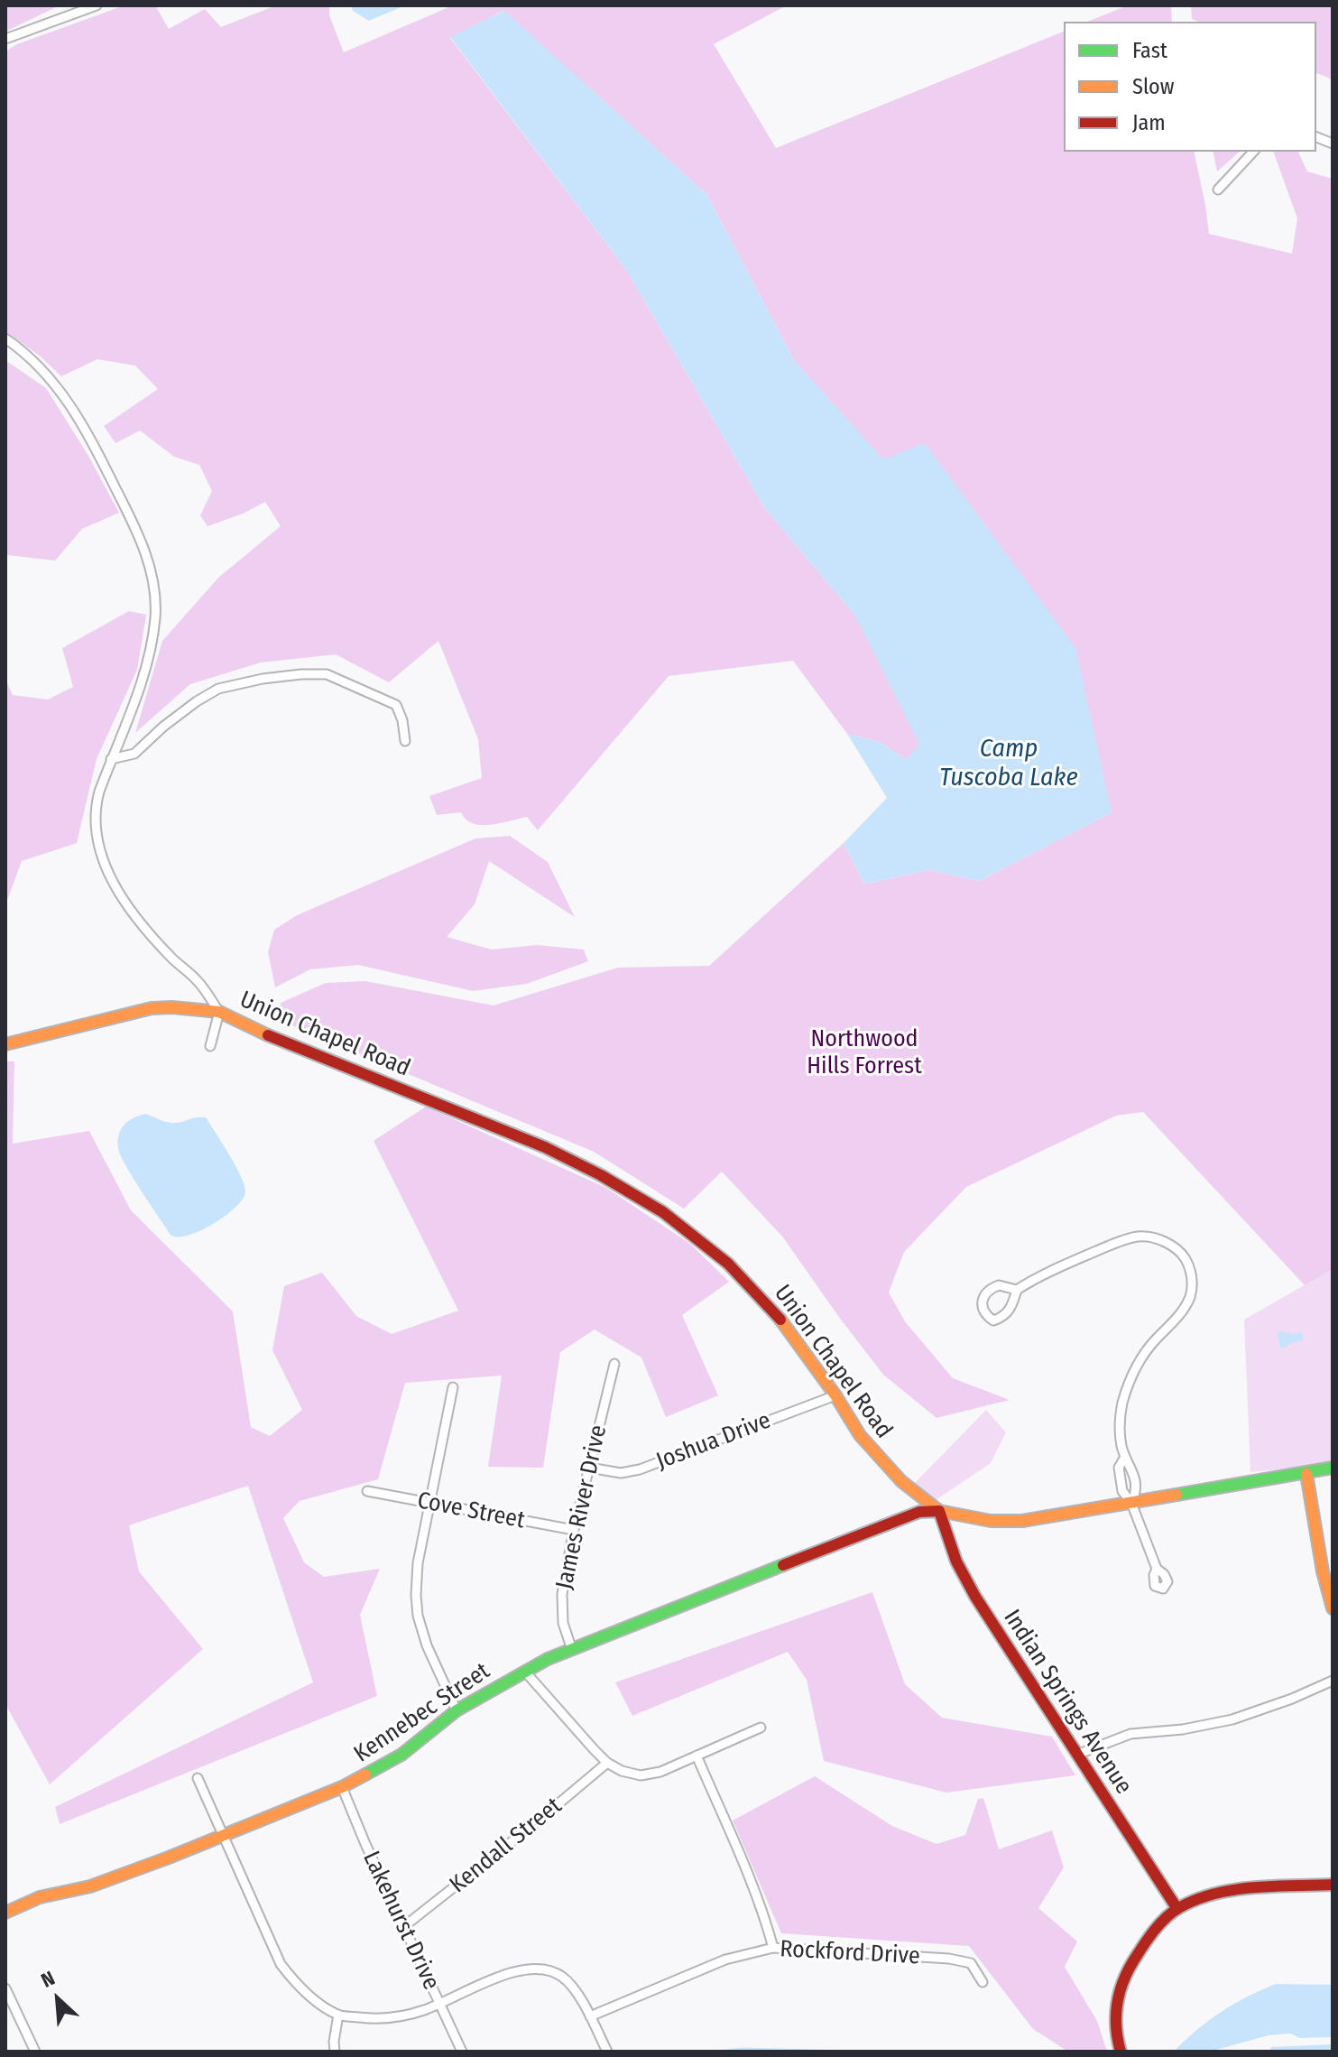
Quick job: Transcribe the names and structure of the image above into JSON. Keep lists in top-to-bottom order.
{
  "streets": {
    "street": [
      "Union Chapel Road",
      "Joshua Drive",
      "James River Drive",
      "Cove Street",
      "Indian Springs Avenue",
      "Kennebec Street",
      "Kendall Street",
      "Lakehurst Drive",
      "Rockford Drive"
    ]
  },
  "crossings": [
    ["Union Chapel Road", "Joshua Drive"],
    ["Union Chapel Road", "Indian Springs Avenue"],
    ["Union Chapel Road", "Kennebec Street"],
    ["Joshua Drive", "James River Drive"],
    ["James River Drive", "Cove Street"],
    ["James River Drive", "Kennebec Street"],
    ["Indian Springs Avenue", "Kennebec Street"],
    ["Kennebec Street", "Lakehurst Drive"],
    ["Kendall Street", "Lakehurst Drive"]
  ],
  "water": ["Camp Tuscoba Lake"],
  "parks": ["Northwood Hills Forrest"],
  "legend": ["Fast", "Slow", "Jam"],
  "north": "top left"
}
